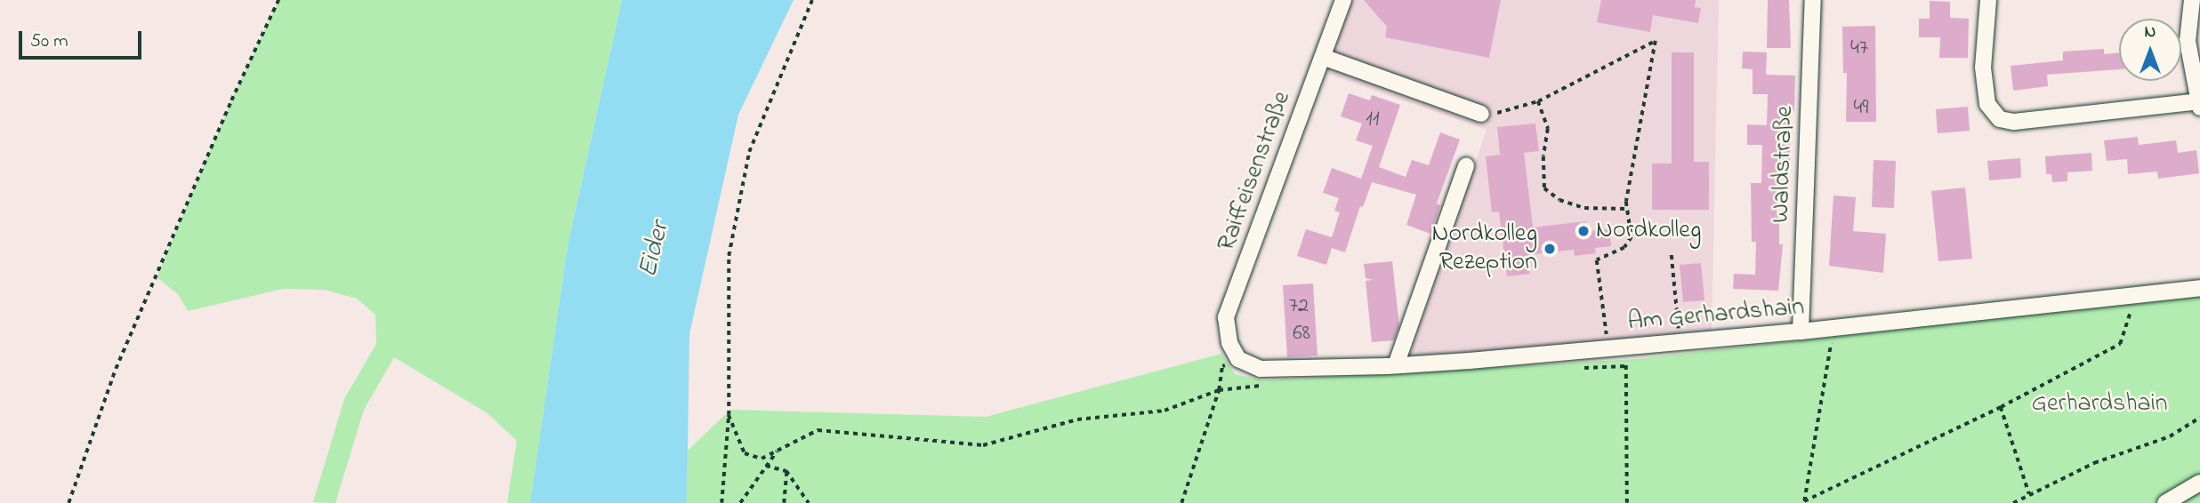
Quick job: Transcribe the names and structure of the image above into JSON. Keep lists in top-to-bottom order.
{
  "streets": {
    "street": ["Waldstraße", "Raiffeisenstraße", "Am Gerhardshain"]
  },
  "crossings": [
    ["Waldstraße", "Am Gerhardshain"],
    ["Raiffeisenstraße", "Am Gerhardshain"]
  ],
  "water": ["Eider"],
  "parks": ["Gerhardshain"],
  "places": ["Nordkolleg", "Nordkolleg Rezeption"],
  "house_numbers": [
    "47",
    "49",
    "11",
    "72",
    "68"
  ],
  "scale_bar": "50 m",
  "north": "top"
}
